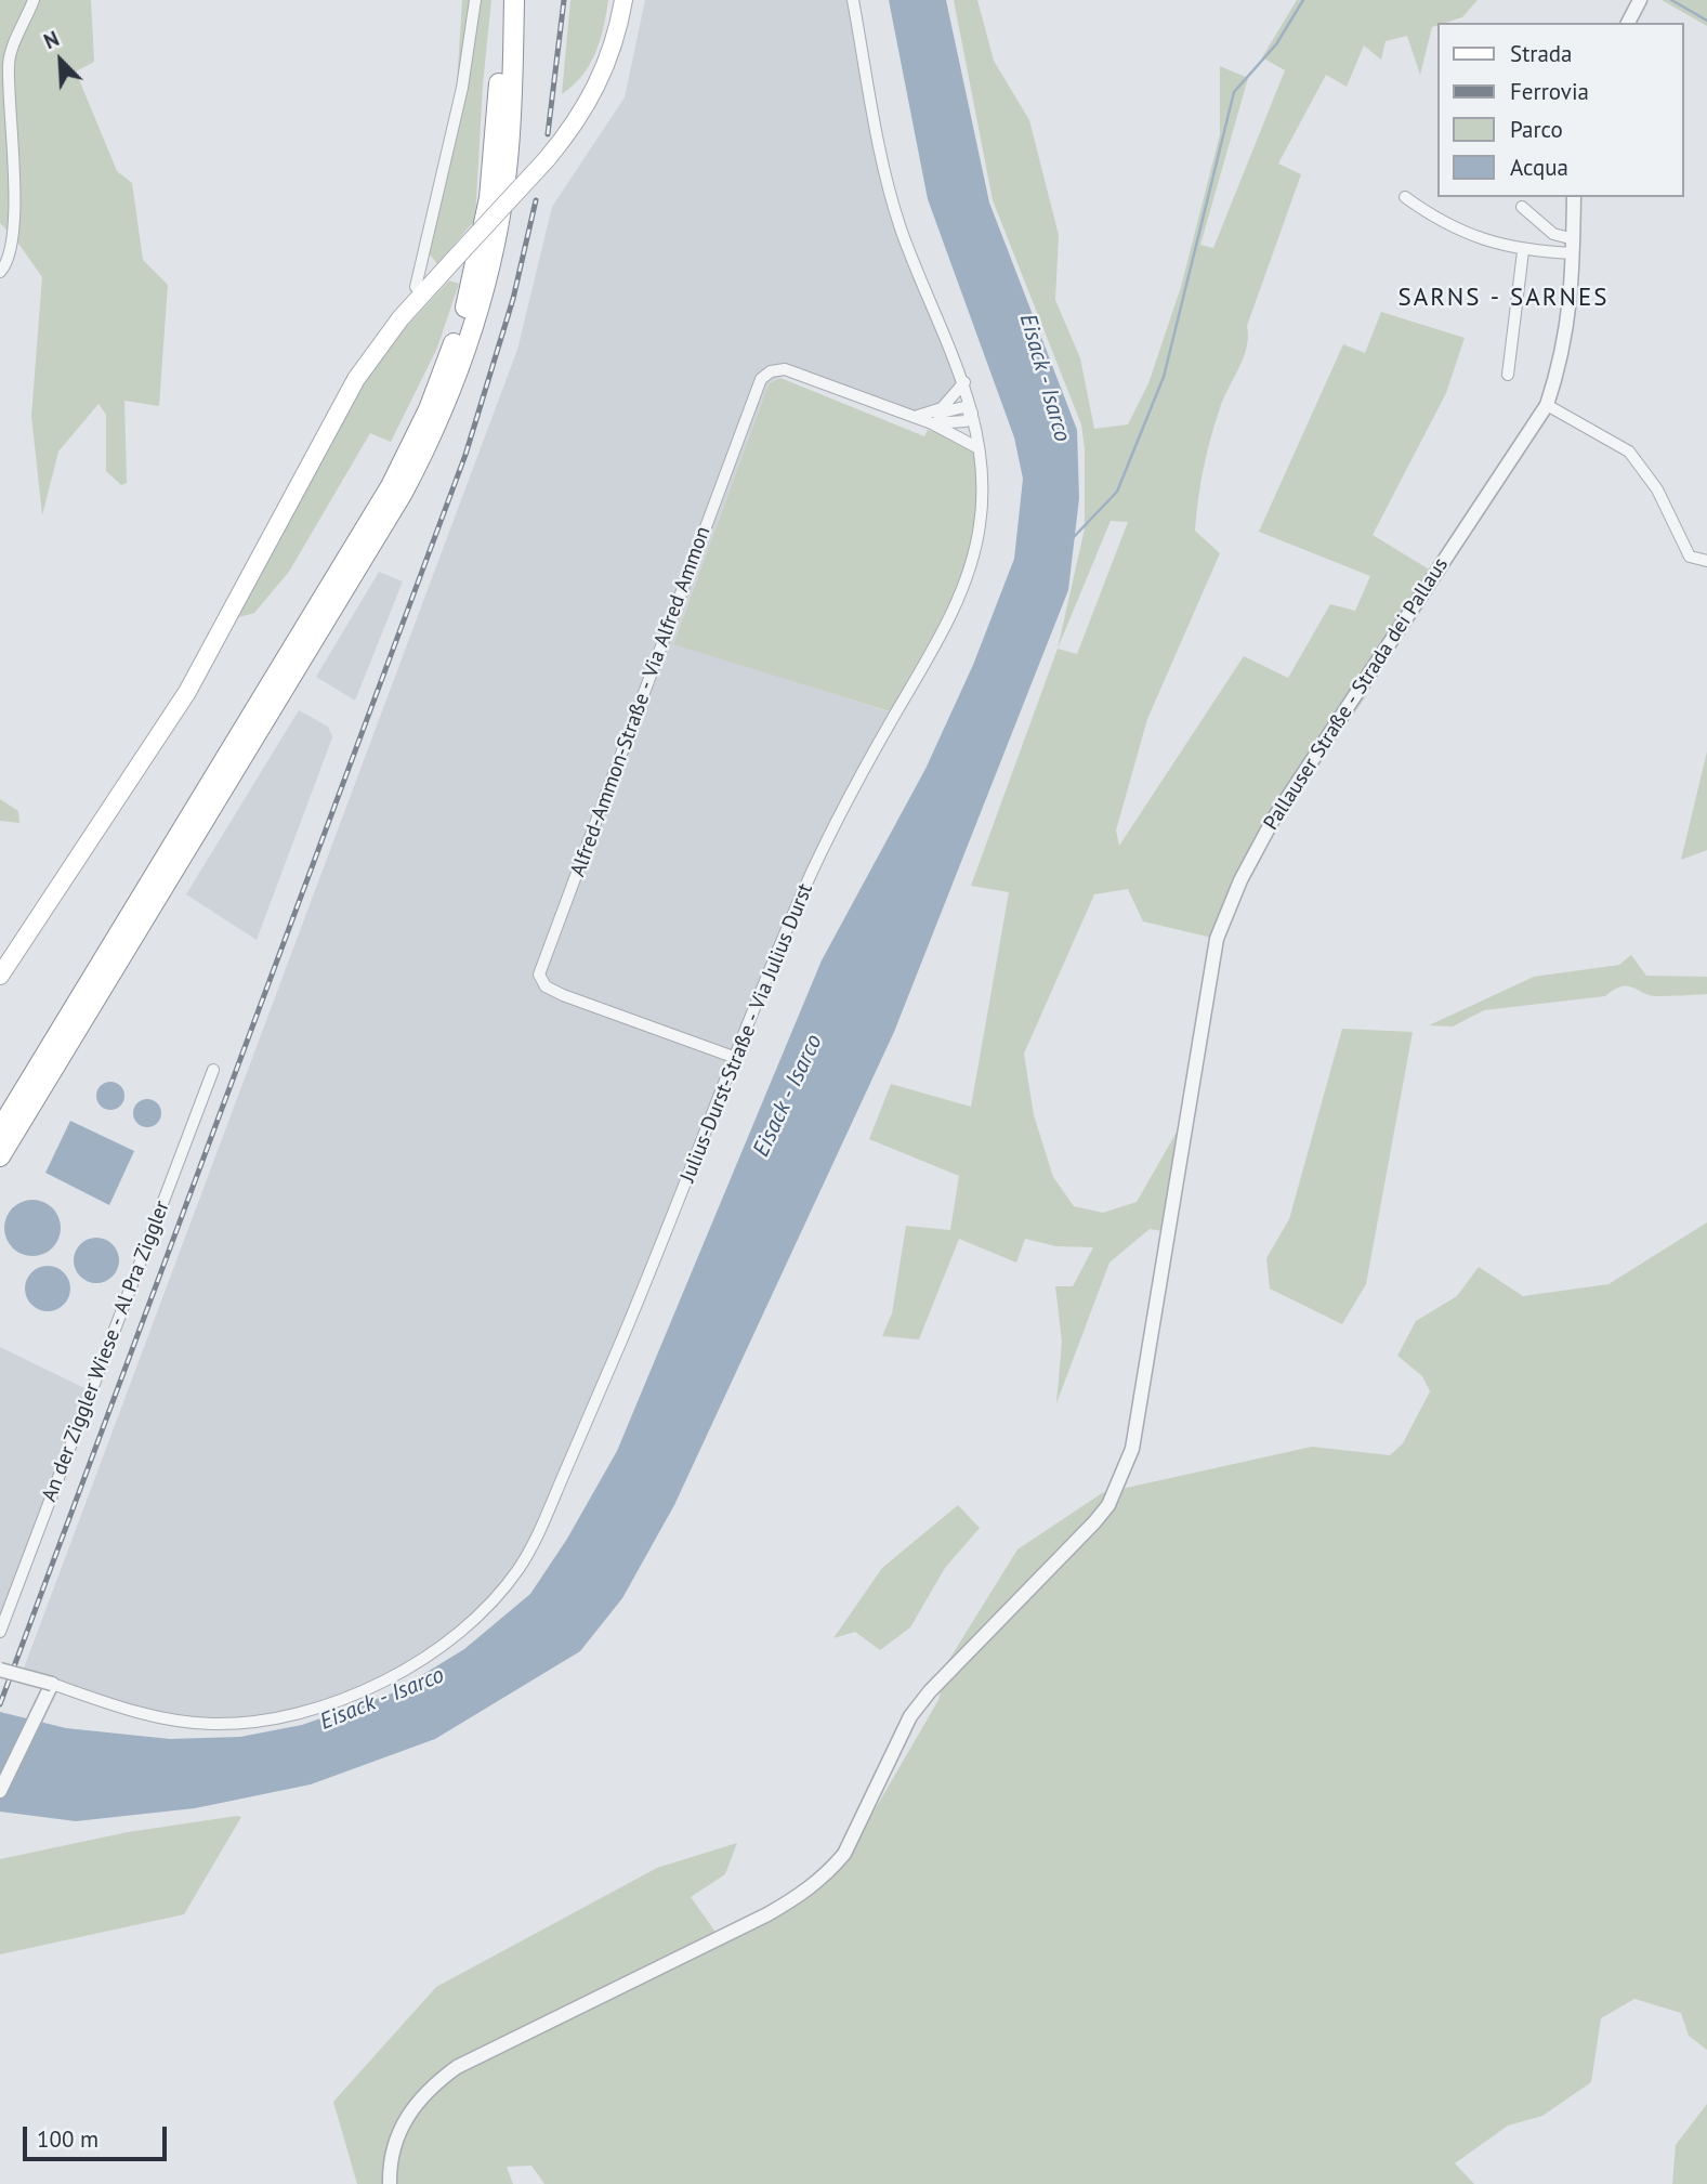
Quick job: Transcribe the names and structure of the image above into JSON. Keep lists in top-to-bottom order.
{
  "streets": {
    "street": [
      "Pallauser Straße - Strada dei Pallaus",
      "Alfred-Ammon-Straße - Via Alfred Ammon",
      "Julius-Durst-Straße - Via Julius Durst",
      "An der Ziggler Wiese - Al Pra Ziggler"
    ]
  },
  "crossings": [
    ["Alfred-Ammon-Straße - Via Alfred Ammon", "Julius-Durst-Straße - Via Julius Durst"]
  ],
  "districts": ["SARNS - SARNES"],
  "water": ["Eisack - Isarco"],
  "legend": [
    "Strada",
    "Ferrovia",
    "Parco",
    "Acqua"
  ],
  "scale_bar": "100 m",
  "north": "top left"
}
